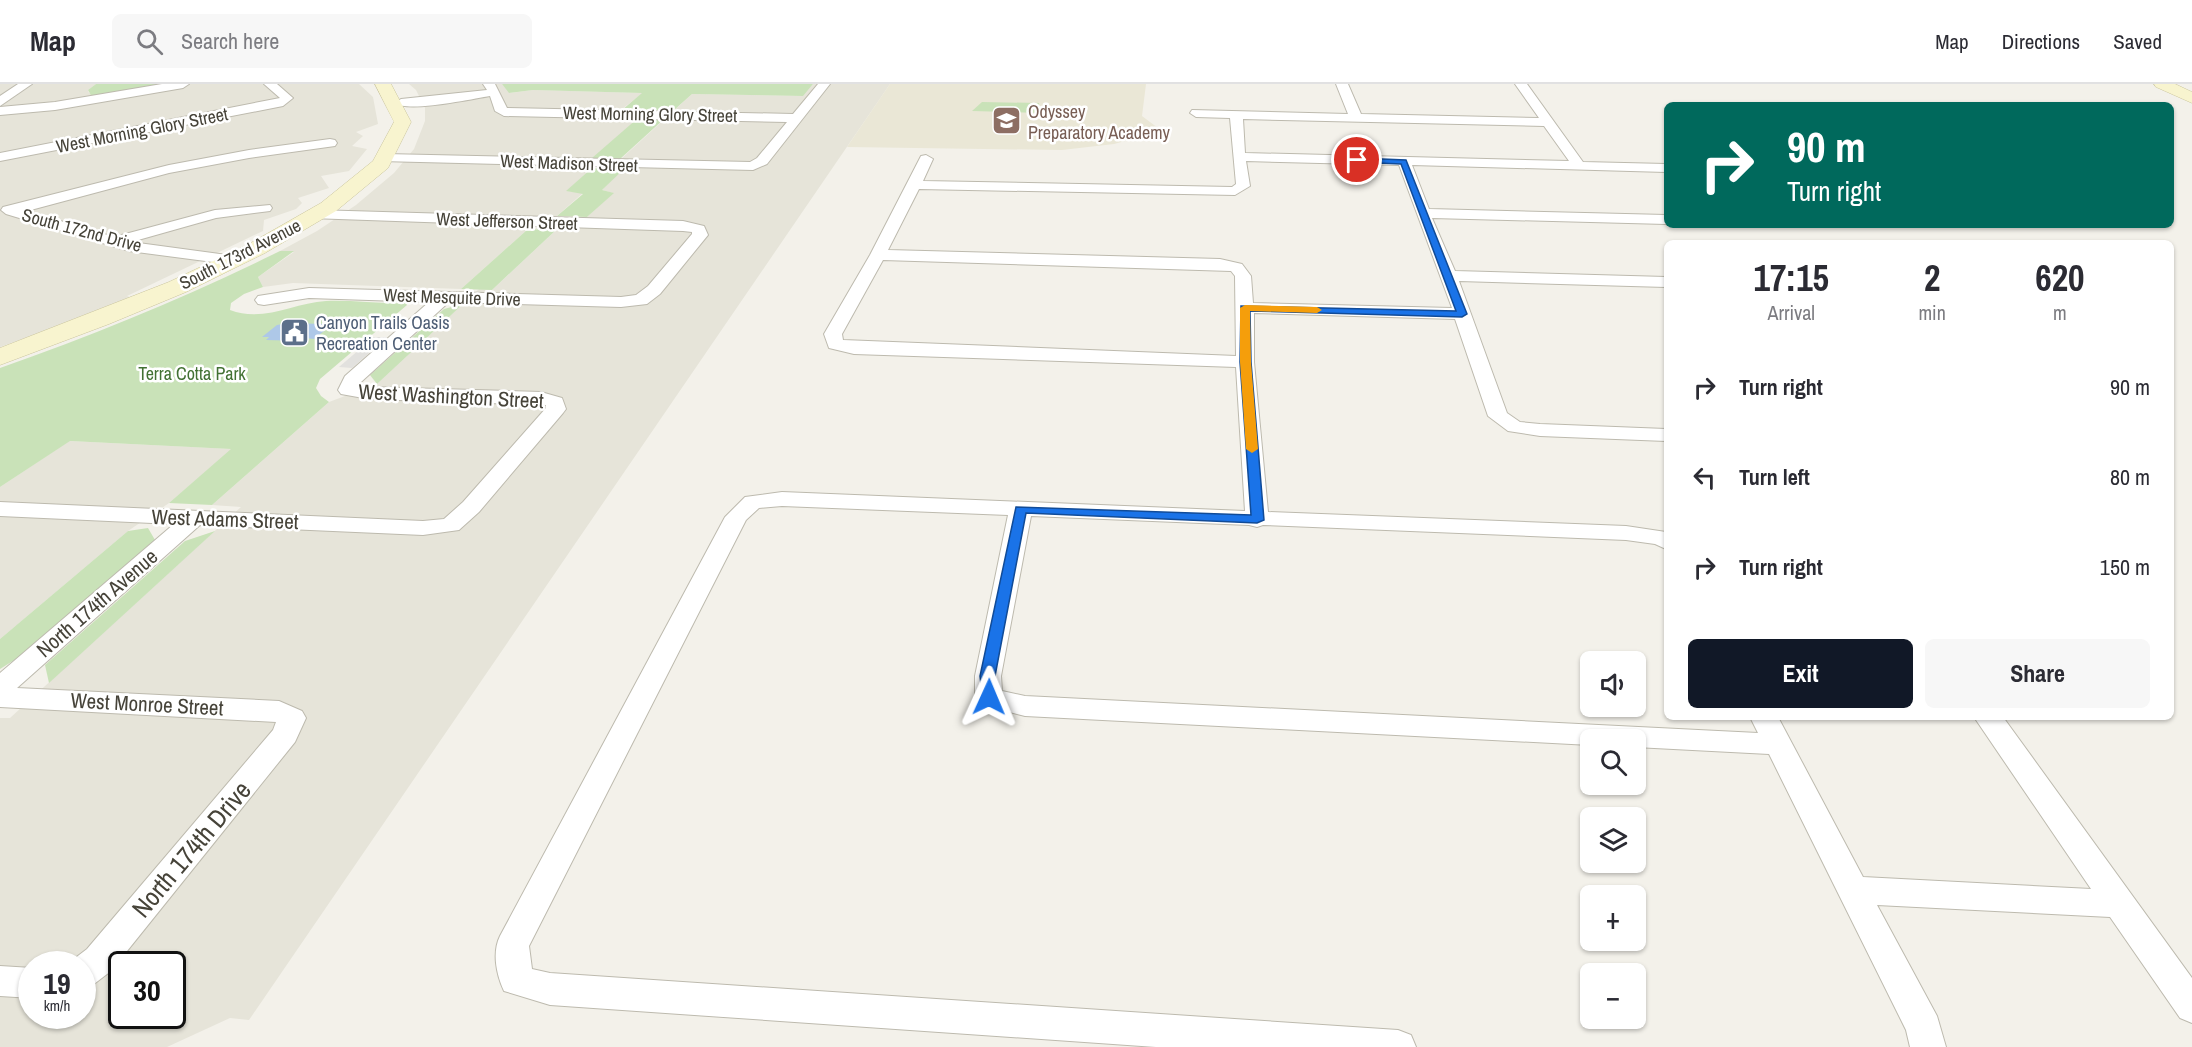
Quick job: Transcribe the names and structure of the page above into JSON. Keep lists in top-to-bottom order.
{
  "streets": {
    "street": [
      "West Morning Glory Street",
      "West Madison Street",
      "West Jefferson Street",
      "South 172nd Drive",
      "South 173rd Avenue",
      "West Mesquite Drive",
      "West Washington Street",
      "West Adams Street",
      "North 174th Avenue",
      "West Monroe Street",
      "North 174th Drive"
    ]
  },
  "crossings": [
    ["West Morning Glory Street", "West Madison Street"],
    ["West Madison Street", "South 173rd Avenue"],
    ["West Jefferson Street", "South 173rd Avenue"],
    ["West Jefferson Street", "West Mesquite Drive"],
    ["South 172nd Drive", "South 173rd Avenue"],
    ["West Mesquite Drive", "West Washington Street"],
    ["West Washington Street", "West Adams Street"],
    ["West Adams Street", "North 174th Avenue"],
    ["West Monroe Street", "North 174th Drive"]
  ],
  "parks": ["Terra Cotta Park"],
  "places": {
    "school or university": ["Odyssey Preparatory Academy"],
    "public building": ["Canyon Trails Oasis Recreation Center"]
  },
  "page": {
    "header": "Map",
    "search": "Search here",
    "nav": ["Map", "Directions", "Saved"],
    "turn": ["90 m", "Turn right"],
    "eta": [
      "17:15",
      "Arrival",
      "2",
      "min",
      "620",
      "m"
    ],
    "list": [
      {
        "name": "Turn right",
        "value": "90 m"
      },
      {
        "name": "Turn left",
        "value": "80 m"
      },
      {
        "name": "Turn right",
        "value": "150 m"
      }
    ],
    "buttons": ["Exit", "Share"],
    "map_buttons": ["+", "−"],
    "speed": "19 km/h",
    "limit": "30"
  }
}
